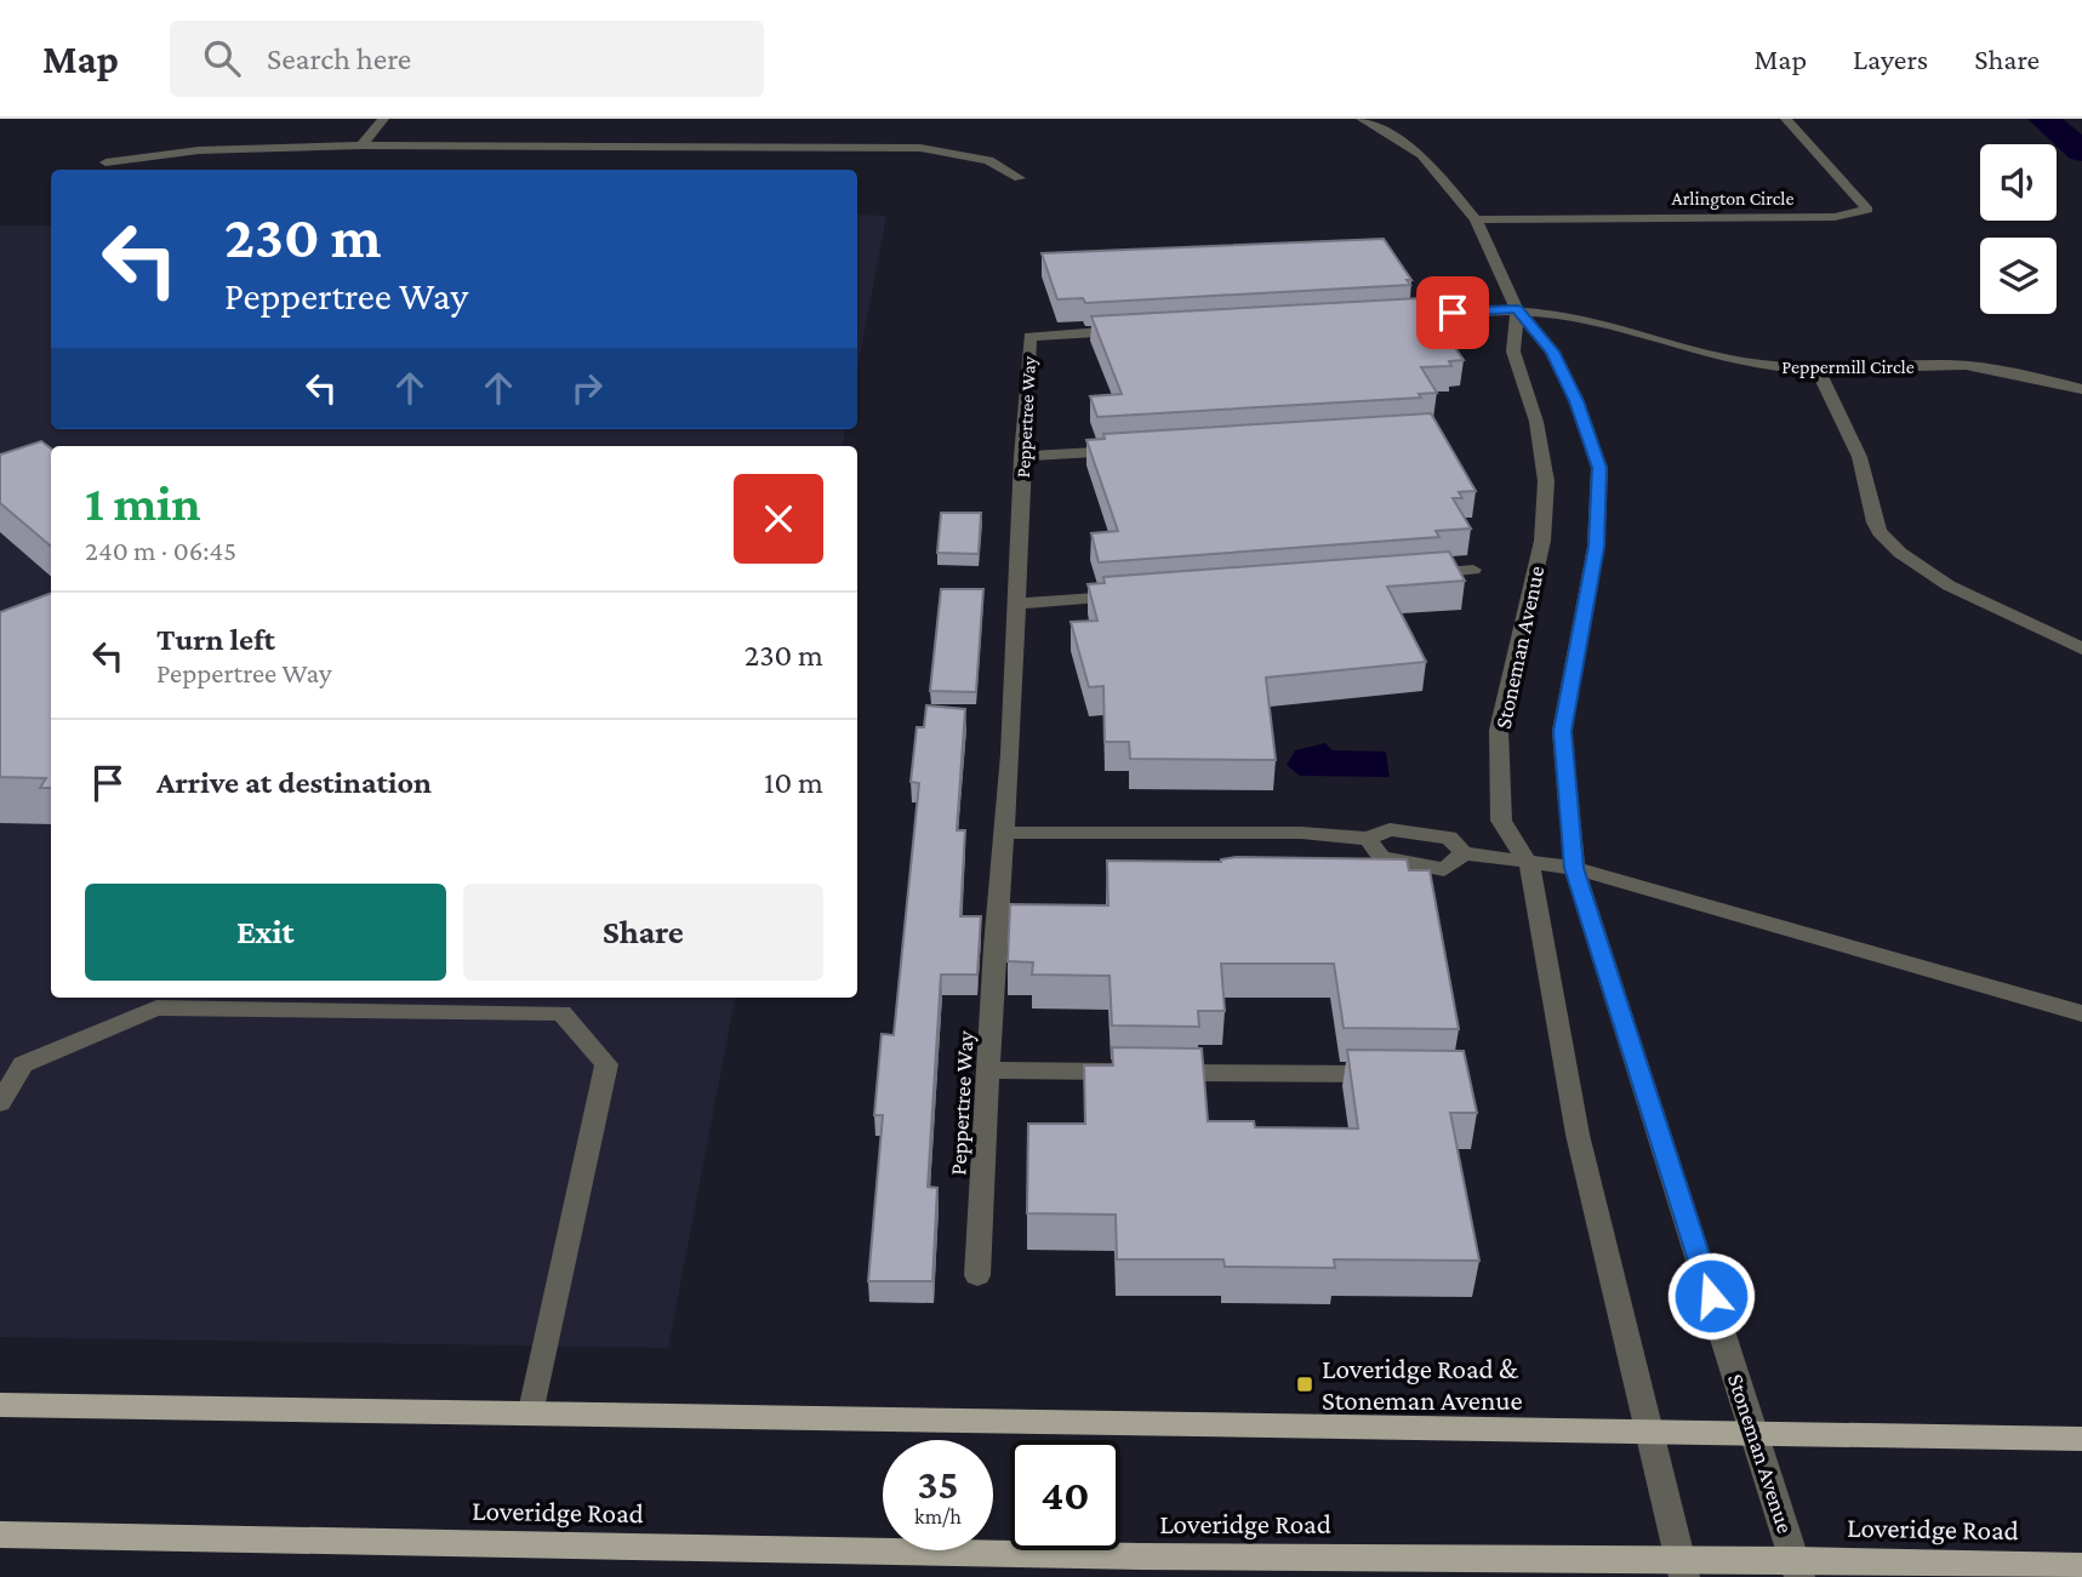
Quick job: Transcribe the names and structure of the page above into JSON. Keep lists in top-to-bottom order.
{
  "streets": {
    "main road": ["Loveridge Road"],
    "street": [
      "Arlington Circle",
      "Peppermill Circle",
      "Peppertree Way",
      "Stoneman Avenue"
    ]
  },
  "crossings": [
    ["Arlington Circle", "Stoneman Avenue"],
    ["Peppermill Circle", "Stoneman Avenue"],
    ["Stoneman Avenue", "Loveridge Road"]
  ],
  "places": {
    "transit": ["Loveridge Road & Stoneman Avenue"]
  },
  "page": {
    "header": "Map",
    "search": "Search here",
    "nav": ["Map", "Layers", "Share"],
    "turn": ["230 m", "Peppertree Way"],
    "heading": ["1 min", "240 m · 06:45"],
    "list": [
      {
        "name": "Turn left",
        "note": "Peppertree Way",
        "value": "230 m"
      },
      {
        "name": "Arrive at destination",
        "value": "10 m"
      }
    ],
    "buttons": ["Exit", "Share"],
    "speed": "35 km/h",
    "limit": "40"
  }
}
